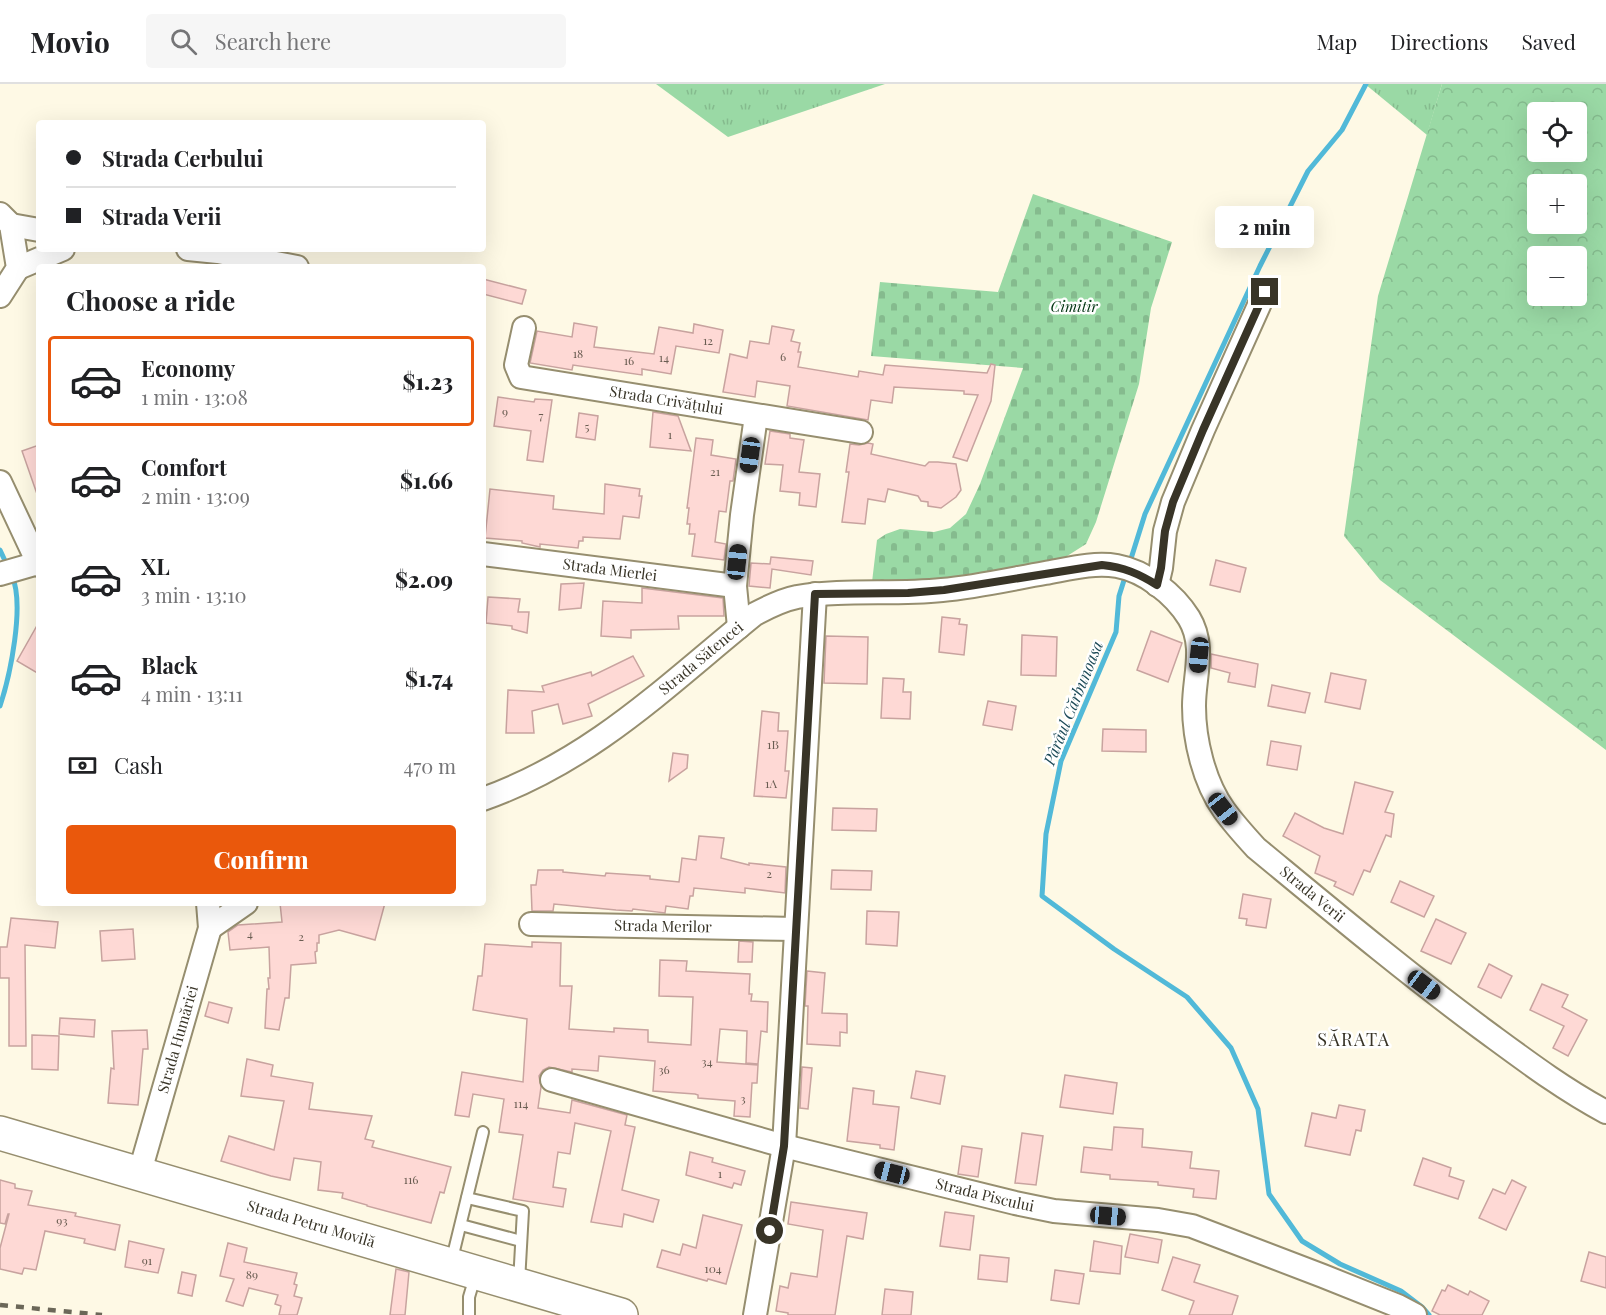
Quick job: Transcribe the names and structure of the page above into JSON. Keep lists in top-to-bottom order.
{
  "streets": {
    "main road": ["Strada Petru Movilă"],
    "street": [
      "Strada Crivățului",
      "Strada Mierlei",
      "Strada Sătencei",
      "Strada Verii",
      "Strada Merilor",
      "Strada Humăriei",
      "Strada Piscului"
    ]
  },
  "crossings": [
    ["Strada Crivățului", "Strada Sătencei"],
    ["Strada Mierlei", "Strada Sătencei"],
    ["Strada Humăriei", "Strada Petru Movilă"]
  ],
  "districts": ["SĂRATA"],
  "water": ["Pârâul Cărbunoasa"],
  "parks": ["Cimitir"],
  "house_numbers": [
    "12",
    "18",
    "6",
    "14",
    "16",
    "9",
    "7",
    "5",
    "1",
    "21",
    "1B",
    "1A",
    "2",
    "4",
    "2",
    "34",
    "36",
    "3",
    "114",
    "1",
    "116",
    "93",
    "91",
    "104",
    "89"
  ],
  "page": {
    "header": "Movio",
    "search": "Search here",
    "nav": ["Map", "Directions", "Saved"],
    "map_buttons": ["+", "−"],
    "banner": ["Strada Cerbului", "Strada Verii"],
    "bubble": "2 min",
    "heading": "Choose a ride",
    "list": [
      {
        "name": "Economy",
        "note": "1 min · 13:08",
        "value": "$1.23"
      },
      {
        "name": "Comfort",
        "note": "2 min · 13:09",
        "value": "$1.66"
      },
      {
        "name": "XL",
        "note": "3 min · 13:10",
        "value": "$2.09"
      },
      {
        "name": "Black",
        "note": "4 min · 13:11",
        "value": "$1.74"
      }
    ],
    "pay": ["Cash", "470 m"],
    "buttons": "Confirm"
  }
}
